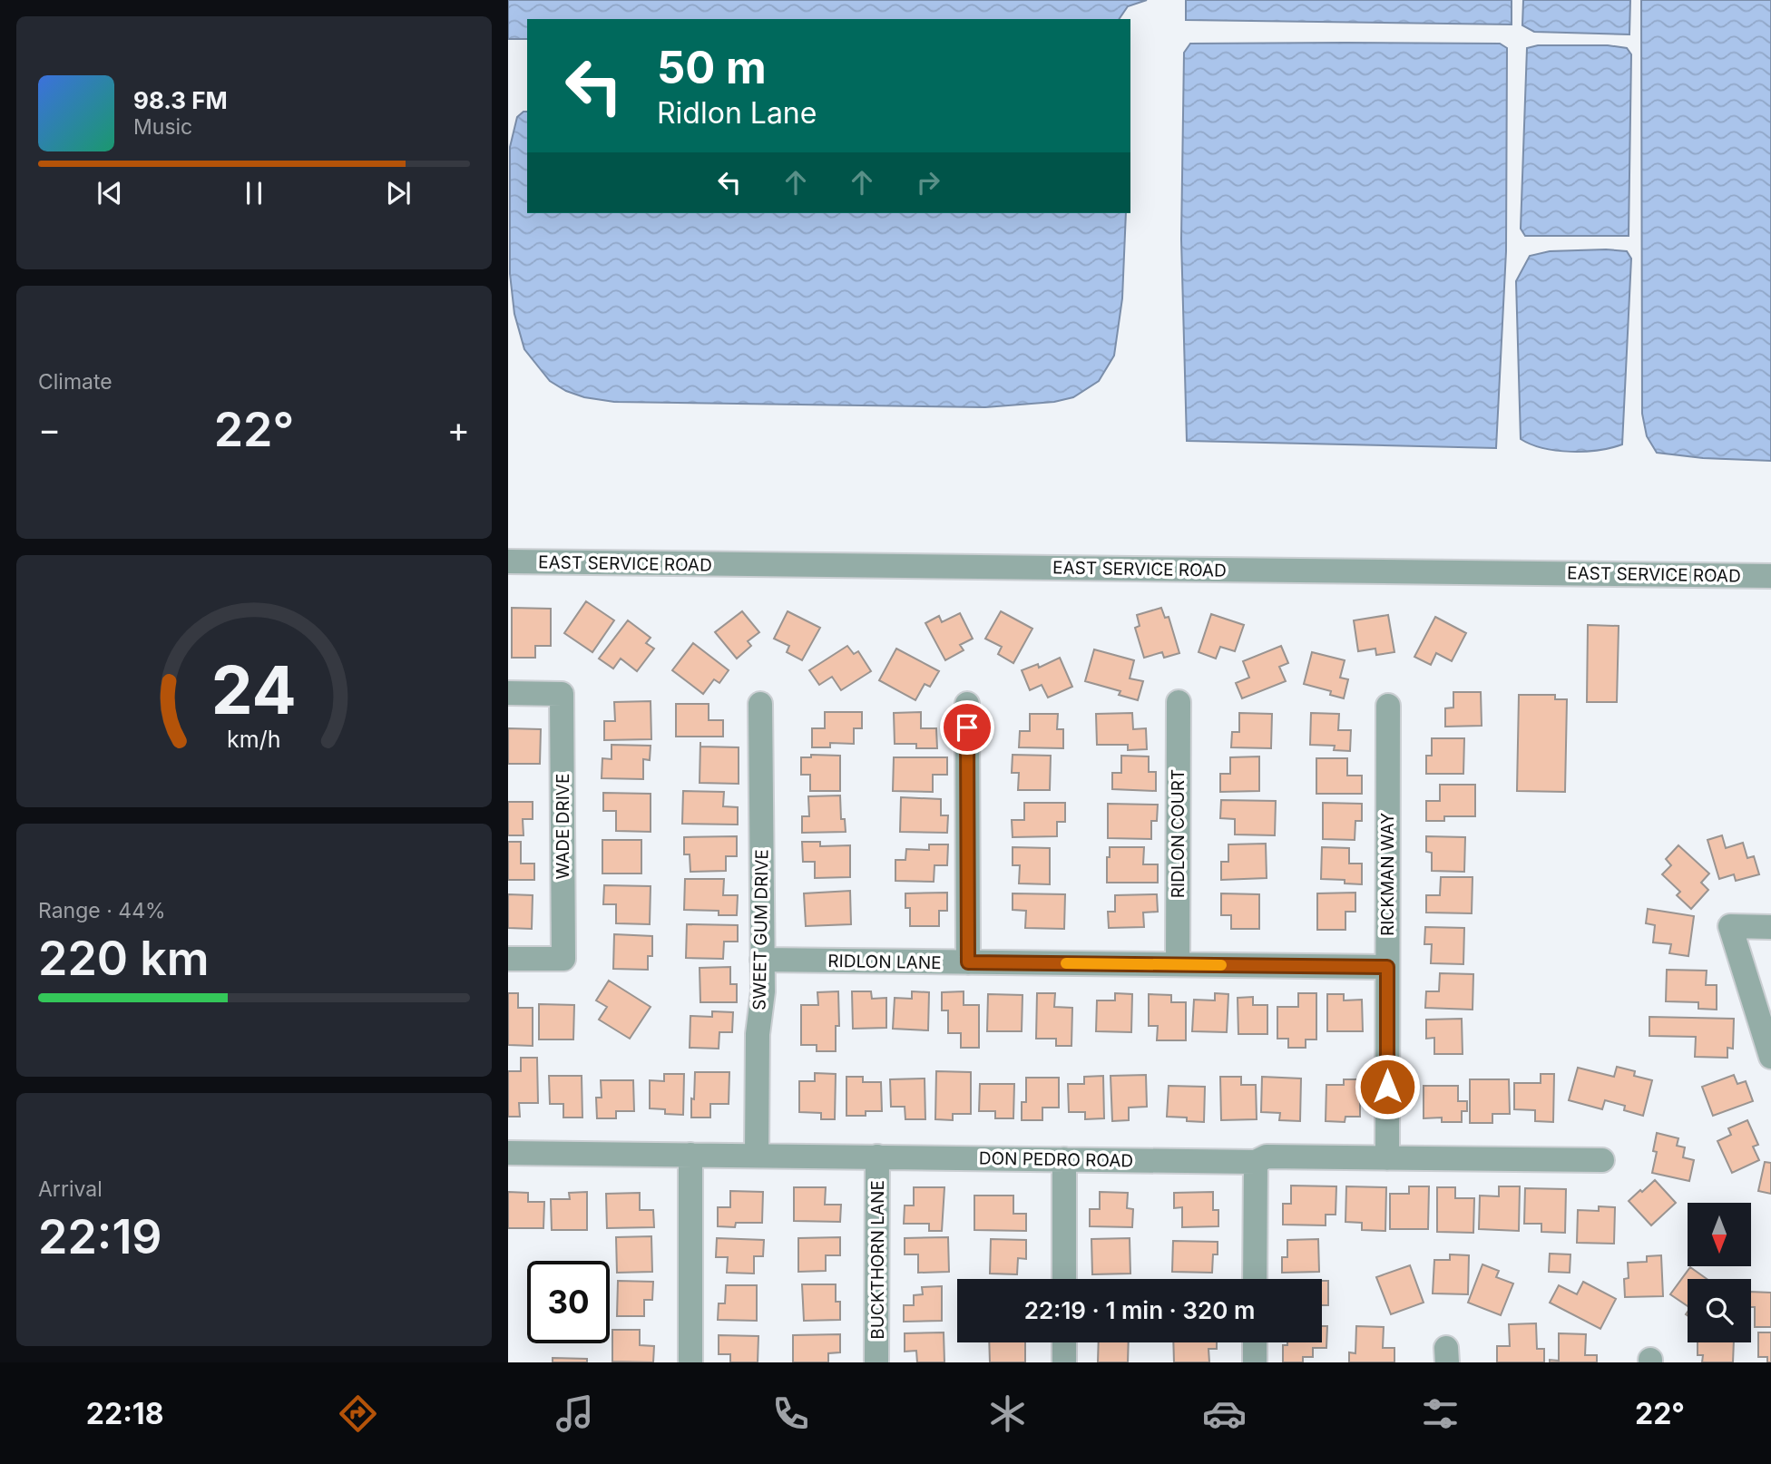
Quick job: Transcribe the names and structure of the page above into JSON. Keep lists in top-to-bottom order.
{
  "streets": {
    "street": [
      "EAST SERVICE ROAD",
      "WADE DRIVE",
      "RIDLON COURT",
      "RICKMAN WAY",
      "SWEET GUM DRIVE",
      "RIDLON LANE",
      "DON PEDRO ROAD",
      "BUCKTHORN LANE"
    ]
  },
  "crossings": [
    ["RIDLON COURT", "RIDLON LANE"],
    ["RICKMAN WAY", "RIDLON LANE"],
    ["RICKMAN WAY", "DON PEDRO ROAD"],
    ["SWEET GUM DRIVE", "RIDLON LANE"],
    ["SWEET GUM DRIVE", "DON PEDRO ROAD"],
    ["DON PEDRO ROAD", "BUCKTHORN LANE"]
  ],
  "north": "bottom",
  "page": {
    "turn": ["50 m", "Ridlon Lane"],
    "song": ["98.3 FM", "Music"],
    "tile": [
      "Climate",
      ["Range · 44%", "220 km"],
      ["Arrival", "22:19"]
    ],
    "heat": ["−", "22°", "+"],
    "limit": "30",
    "trip": "22:19 · 1 min · 320 m",
    "tabs": ["22:18", "22°"],
    "gauge": ["24", "km/h"]
  }
}
